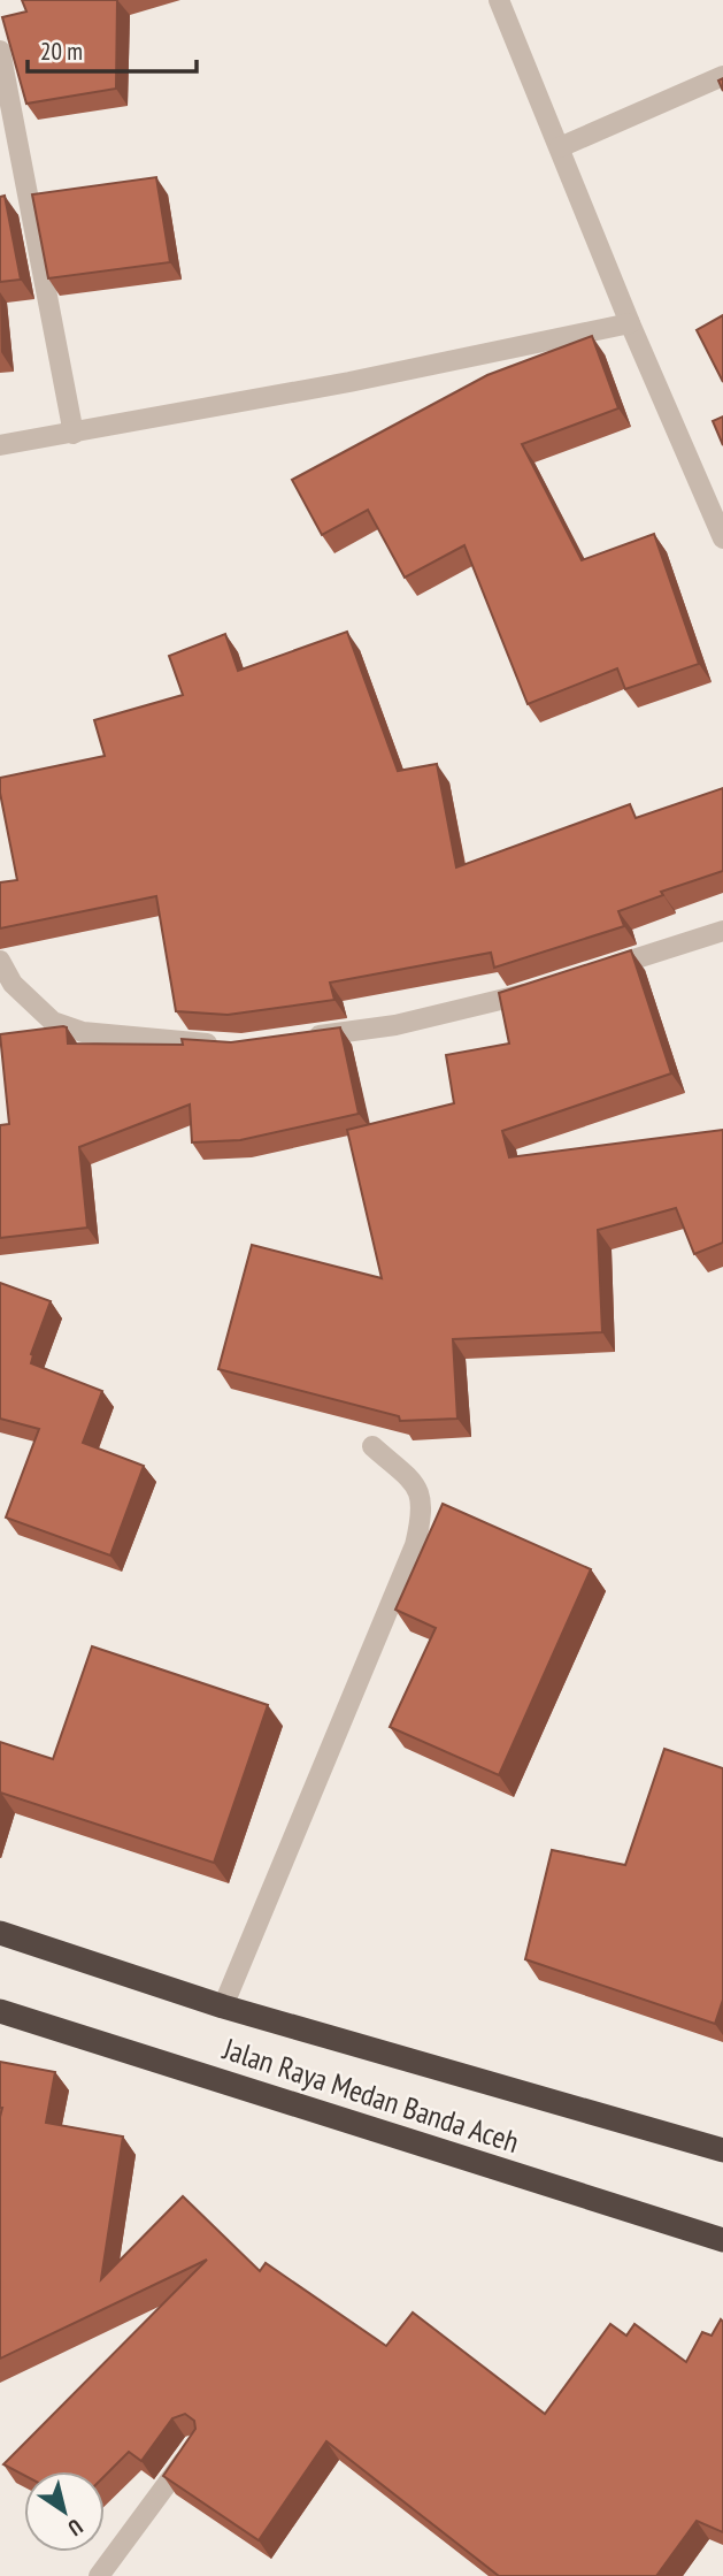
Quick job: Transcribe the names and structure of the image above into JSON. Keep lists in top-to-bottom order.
{
  "streets": {
    "highway": ["Jalan Raya Medan Banda Aceh"]
  },
  "scale_bar": "20 m",
  "north": "bottom right"
}
